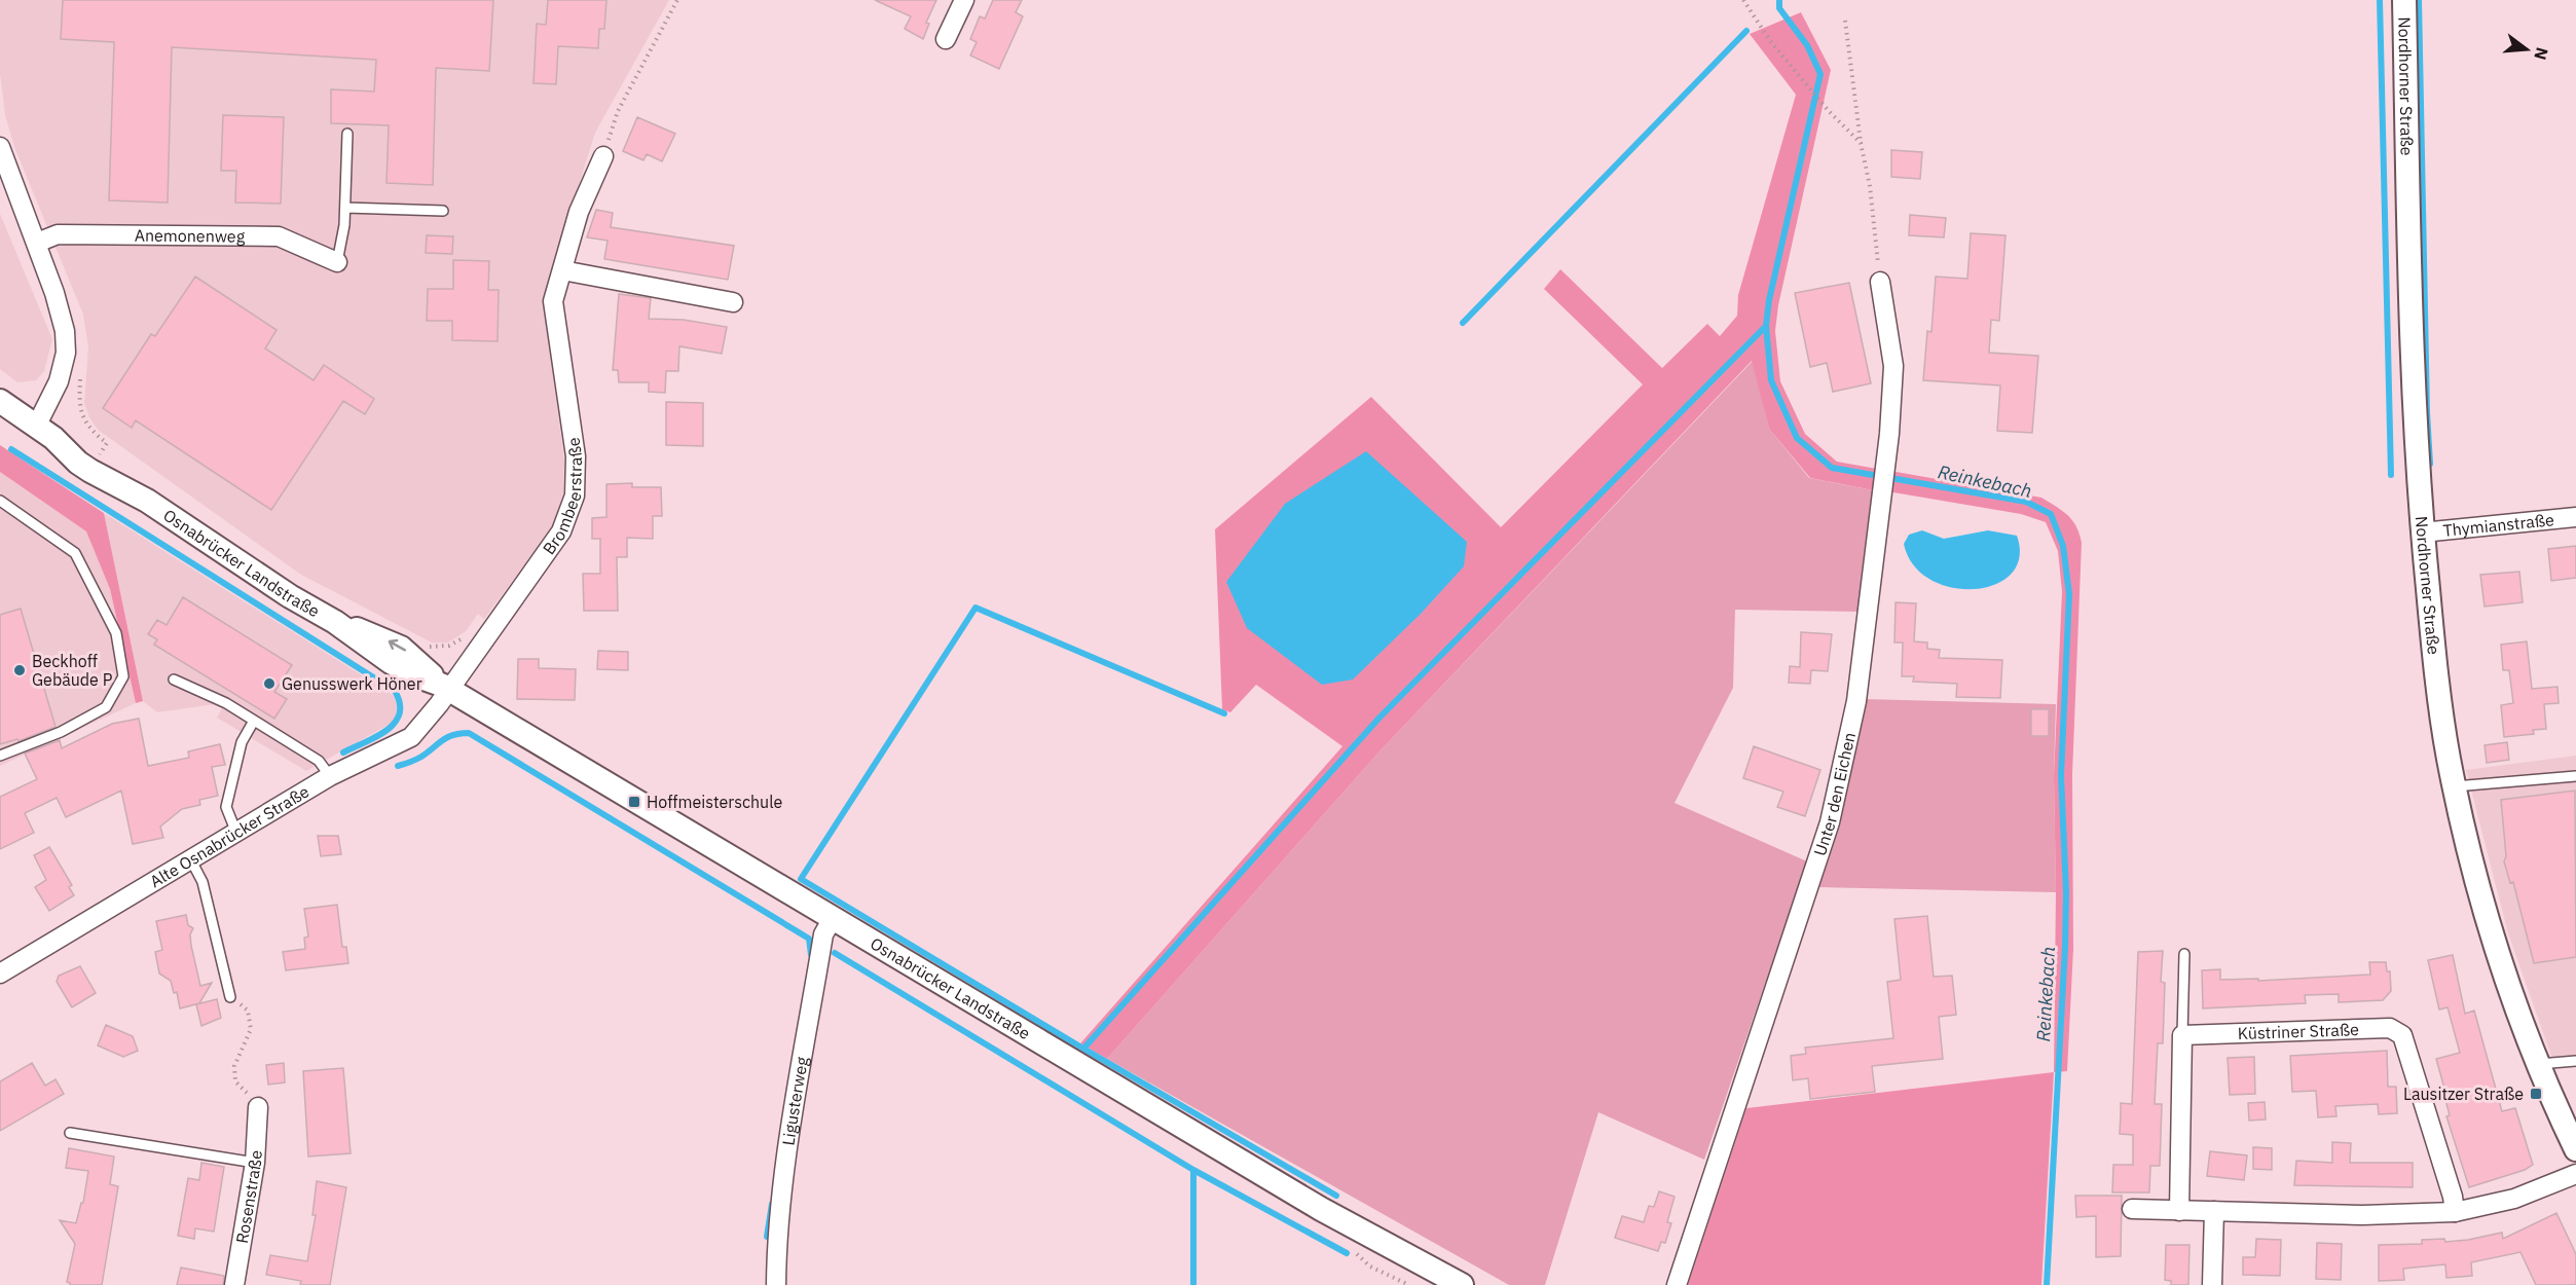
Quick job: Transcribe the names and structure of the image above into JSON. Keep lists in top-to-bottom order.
{
  "streets": {
    "street": [
      "Nordhorner Straße",
      "Anemonenweg",
      "Brombeerstraße",
      "Thymianstraße",
      "Osnabrücker Landstraße",
      "Unter den Eichen",
      "Alte Osnabrücker Straße",
      "Küstriner Straße",
      "Ligusterweg",
      "Rosenstraße"
    ]
  },
  "crossings": [
    ["Nordhorner Straße", "Thymianstraße"],
    ["Brombeerstraße", "Osnabrücker Landstraße"],
    ["Brombeerstraße", "Alte Osnabrücker Straße"],
    ["Osnabrücker Landstraße", "Alte Osnabrücker Straße"],
    ["Osnabrücker Landstraße", "Ligusterweg"]
  ],
  "water": ["Reinkebach"],
  "places": {
    "other": ["Beckhoff Gebäude P", "Genusswerk Höner"],
    "transit": ["Hoffmeisterschule", "Lausitzer Straße"]
  },
  "north": "right"
}
